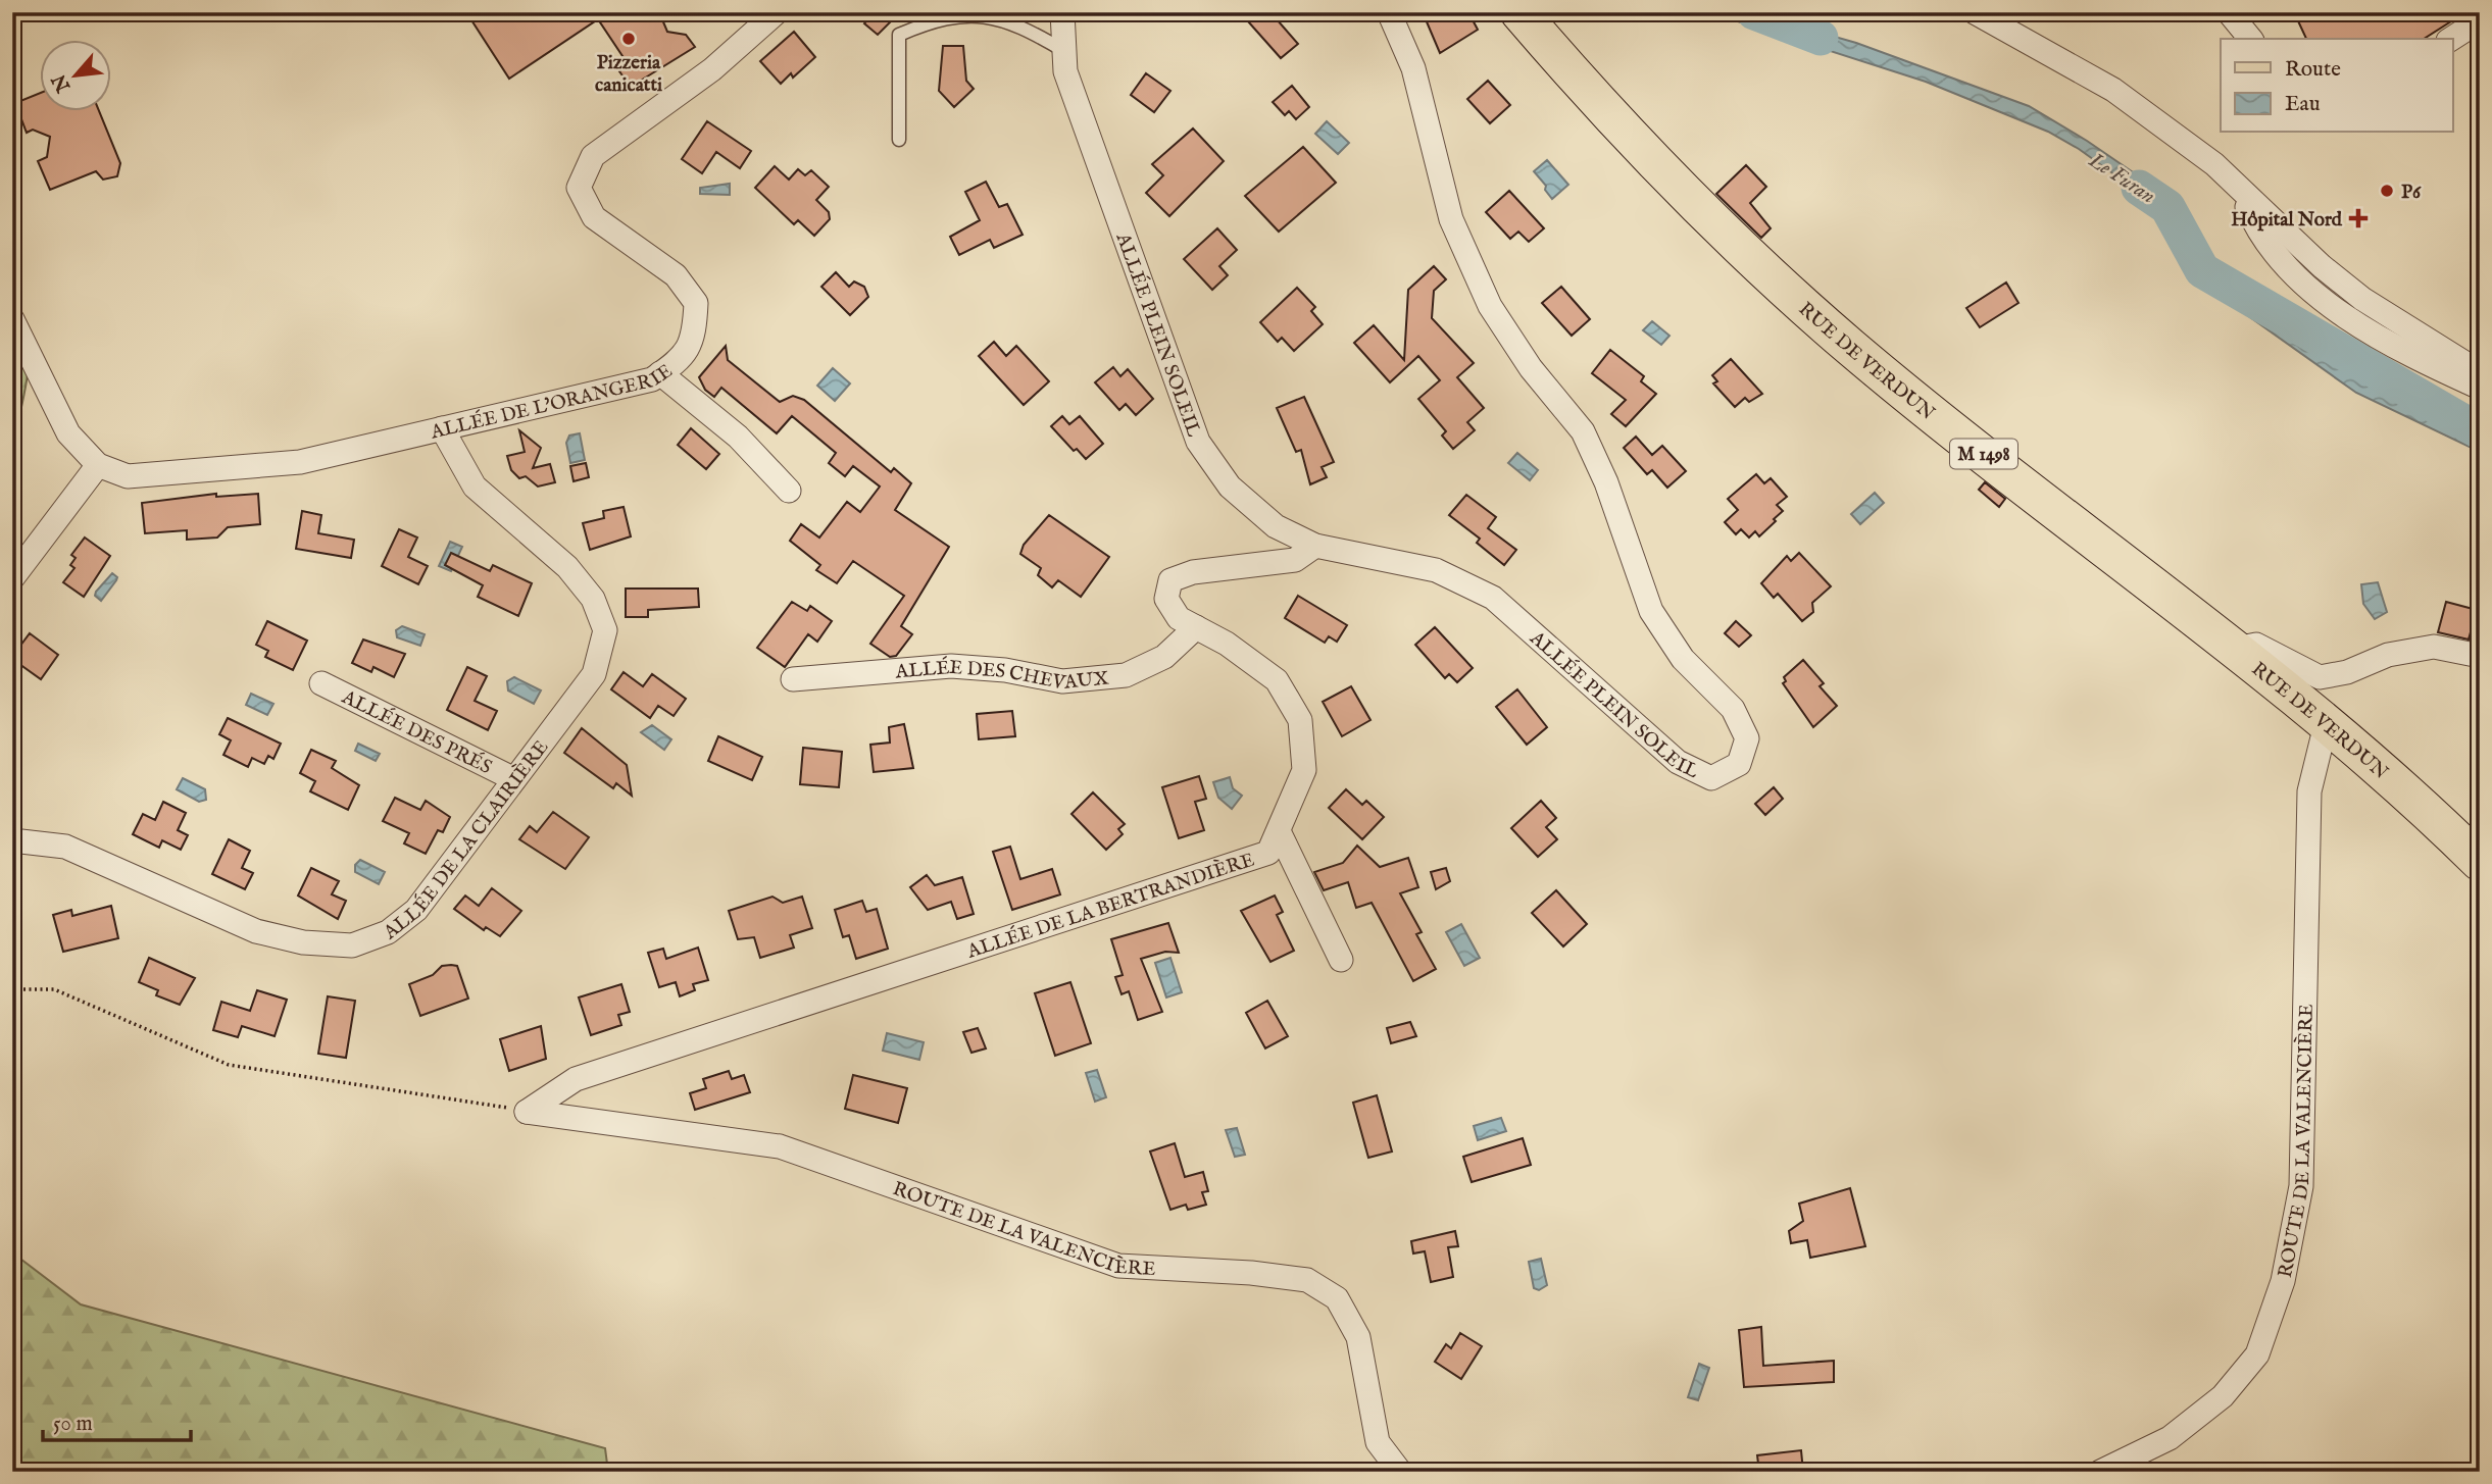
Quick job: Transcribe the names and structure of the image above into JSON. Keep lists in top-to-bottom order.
{
  "streets": {
    "main road": ["RUE DE VERDUN", "M 1498"],
    "street": [
      "ALLÉE PLEIN SOLEIL",
      "ALLÉE DE L'ORANGERIE",
      "ALLÉE DES CHEVAUX",
      "ALLÉE DES PRÉS",
      "ALLÉE DE LA CLAIRIÈRE",
      "ALLÉE DE LA BERTRANDIÈRE",
      "ROUTE DE LA VALENCIÈRE"
    ]
  },
  "crossings": [
    ["ALLÉE PLEIN SOLEIL", "ALLÉE DE LA BERTRANDIÈRE"],
    ["RUE DE VERDUN", "ROUTE DE LA VALENCIÈRE"],
    ["ALLÉE DE L'ORANGERIE", "ALLÉE DE LA CLAIRIÈRE"],
    ["ALLÉE DES CHEVAUX", "ALLÉE DE LA BERTRANDIÈRE"],
    ["ALLÉE DES PRÉS", "ALLÉE DE LA CLAIRIÈRE"],
    ["ALLÉE DE LA BERTRANDIÈRE", "ROUTE DE LA VALENCIÈRE"]
  ],
  "water": ["Le Furan"],
  "places": {
    "other": ["Pizzeria canicatti", "P6"],
    "health": ["Hôpital Nord"]
  },
  "legend": ["Route", "Eau"],
  "scale_bar": "50 m",
  "north": "bottom left"
}
